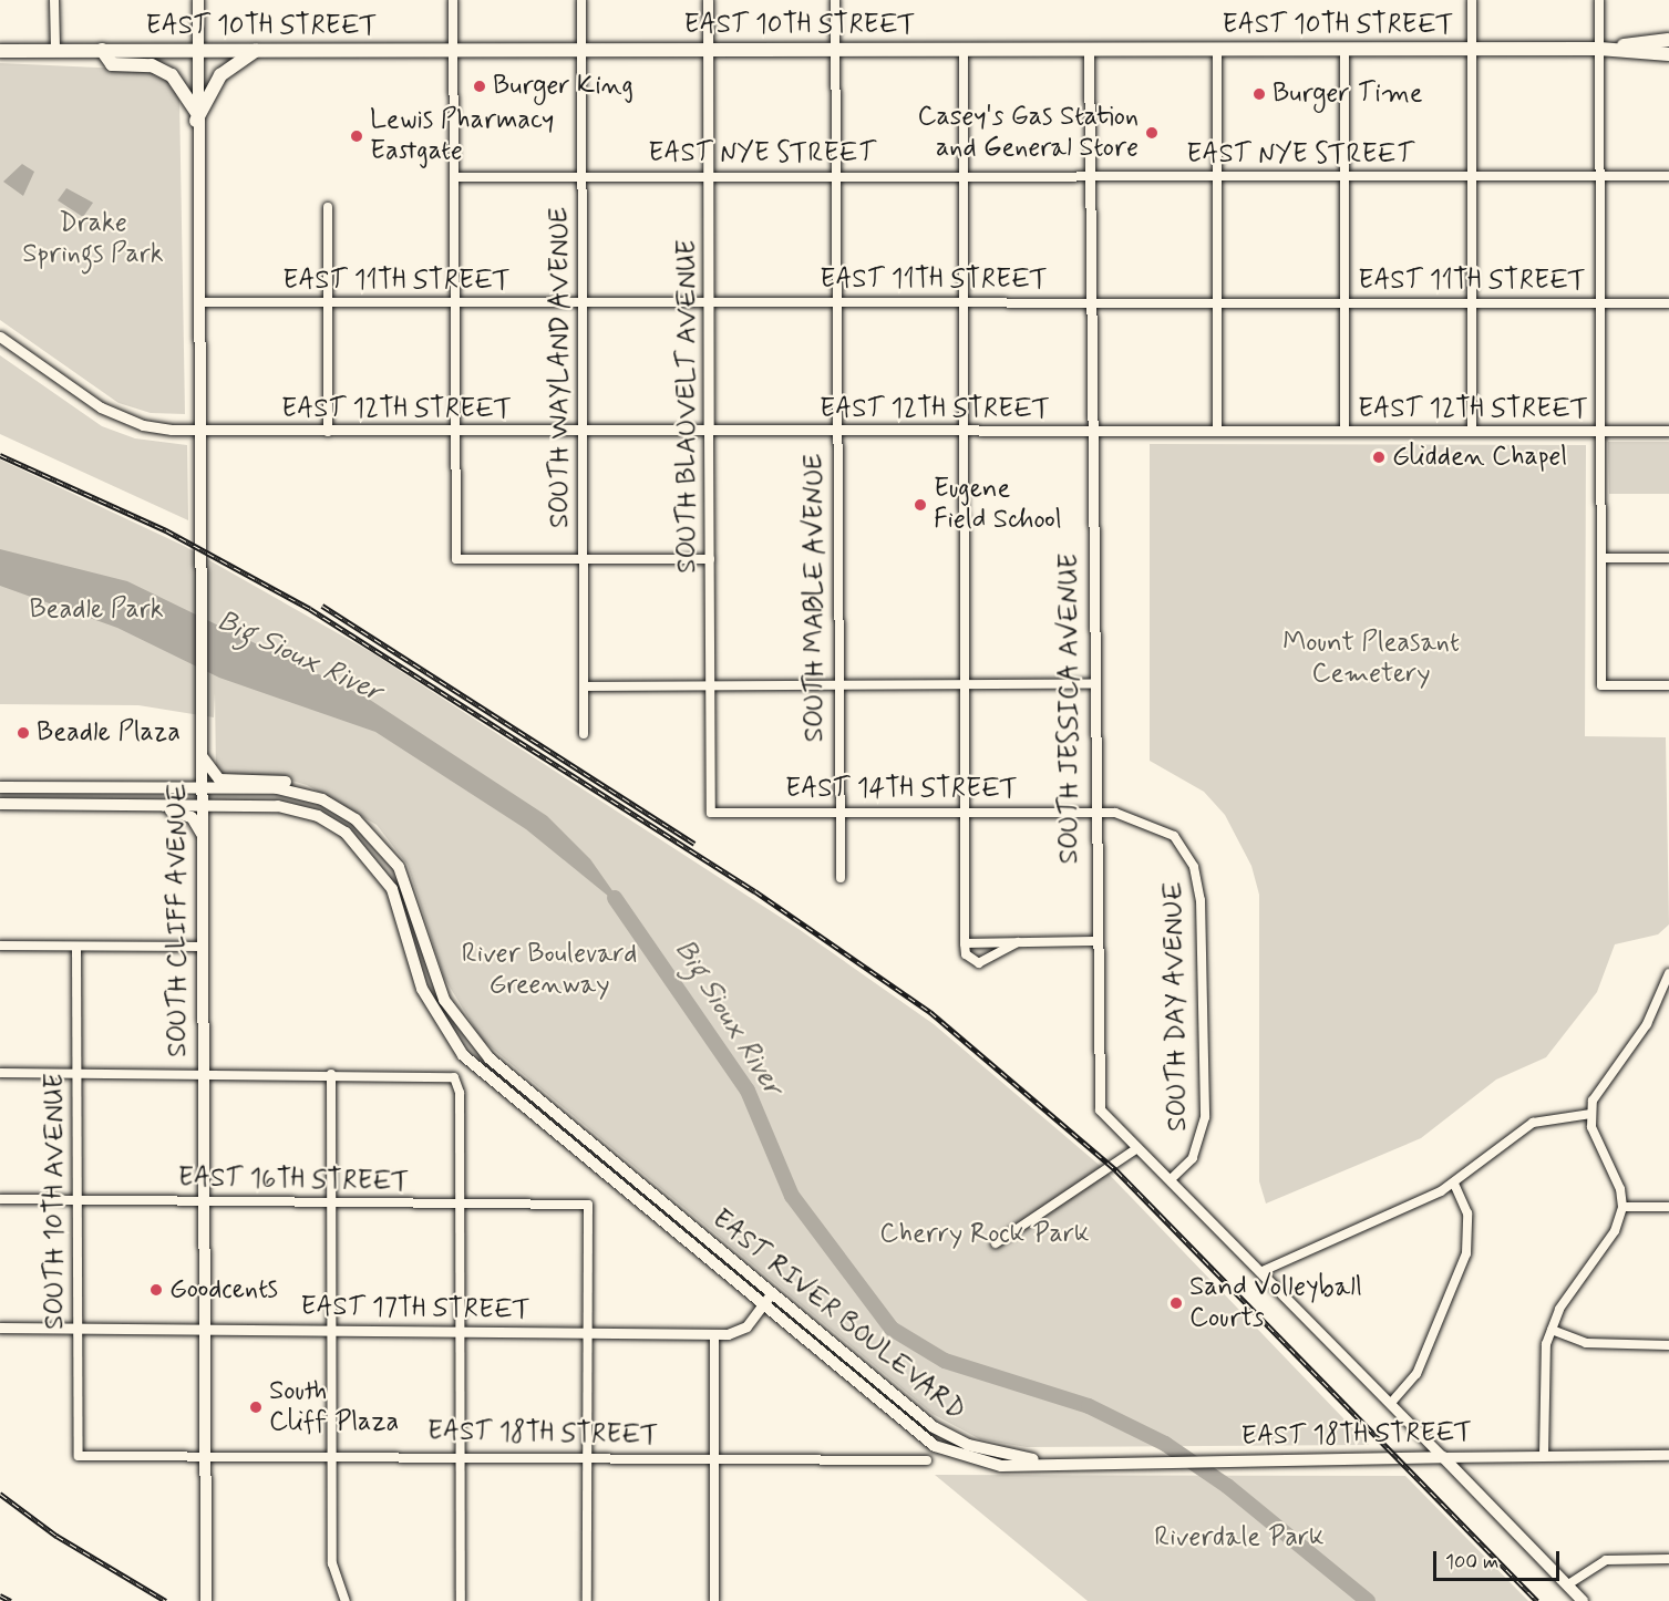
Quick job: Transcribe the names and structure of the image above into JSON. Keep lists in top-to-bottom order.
{
  "streets": {
    "main road": [
      "EAST 10TH STREET",
      "SOUTH CLIFF AVENUE",
      "EAST RIVER BOULEVARD",
      "EAST 18TH STREET"
    ],
    "street": [
      "EAST NYE STREET",
      "EAST 11TH STREET",
      "SOUTH WAYLAND AVENUE",
      "SOUTH BLAUVELT AVENUE",
      "EAST 12TH STREET",
      "SOUTH MABLE AVENUE",
      "SOUTH JESSICA AVENUE",
      "EAST 14TH STREET",
      "SOUTH DAY AVENUE",
      "EAST 16TH STREET",
      "SOUTH 10TH AVENUE",
      "EAST 17TH STREET"
    ]
  },
  "crossings": [
    ["EAST 10TH STREET", "SOUTH WAYLAND AVENUE"],
    ["EAST 10TH STREET", "SOUTH BLAUVELT AVENUE"],
    ["EAST 10TH STREET", "SOUTH MABLE AVENUE"],
    ["EAST 10TH STREET", "SOUTH JESSICA AVENUE"],
    ["EAST 10TH STREET", "SOUTH CLIFF AVENUE"],
    ["EAST NYE STREET", "SOUTH WAYLAND AVENUE"],
    ["EAST NYE STREET", "SOUTH BLAUVELT AVENUE"],
    ["EAST NYE STREET", "SOUTH MABLE AVENUE"],
    ["EAST NYE STREET", "SOUTH JESSICA AVENUE"],
    ["EAST 11TH STREET", "SOUTH WAYLAND AVENUE"],
    ["EAST 11TH STREET", "SOUTH BLAUVELT AVENUE"],
    ["EAST 11TH STREET", "SOUTH MABLE AVENUE"],
    ["EAST 11TH STREET", "SOUTH JESSICA AVENUE"],
    ["EAST 11TH STREET", "SOUTH CLIFF AVENUE"],
    ["SOUTH WAYLAND AVENUE", "EAST 12TH STREET"],
    ["SOUTH BLAUVELT AVENUE", "EAST 12TH STREET"],
    ["SOUTH BLAUVELT AVENUE", "EAST 14TH STREET"],
    ["EAST 12TH STREET", "SOUTH MABLE AVENUE"],
    ["EAST 12TH STREET", "SOUTH JESSICA AVENUE"],
    ["EAST 12TH STREET", "SOUTH CLIFF AVENUE"],
    ["SOUTH MABLE AVENUE", "EAST 14TH STREET"],
    ["SOUTH JESSICA AVENUE", "EAST 14TH STREET"],
    ["SOUTH JESSICA AVENUE", "SOUTH DAY AVENUE"],
    ["SOUTH JESSICA AVENUE", "EAST 18TH STREET"],
    ["EAST 14TH STREET", "SOUTH DAY AVENUE"],
    ["SOUTH CLIFF AVENUE", "EAST 16TH STREET"],
    ["SOUTH CLIFF AVENUE", "EAST 17TH STREET"],
    ["SOUTH CLIFF AVENUE", "EAST RIVER BOULEVARD"],
    ["SOUTH CLIFF AVENUE", "EAST 18TH STREET"],
    ["EAST 16TH STREET", "SOUTH 10TH AVENUE"],
    ["EAST 16TH STREET", "EAST 17TH STREET"],
    ["SOUTH 10TH AVENUE", "EAST 17TH STREET"],
    ["SOUTH 10TH AVENUE", "EAST 18TH STREET"],
    ["EAST 17TH STREET", "EAST RIVER BOULEVARD"],
    ["EAST RIVER BOULEVARD", "EAST 18TH STREET"]
  ],
  "water": ["Big Sioux River"],
  "parks": [
    "Drake Springs Park",
    "Beadle Park",
    "Mount Pleasant Cemetery",
    "River Boulevard Greenway",
    "Cherry Rock Park",
    "Riverdale Park"
  ],
  "places": [
    "Burger King",
    "Burger Time",
    "Casey's Gas Station and General Store",
    "Lewis Pharmacy Eastgate",
    "Glidden Chapel",
    "Eugene Field School",
    "Beadle Plaza",
    "Goodcents",
    "Sand Volleyball Courts",
    "South Cliff Plaza"
  ],
  "scale_bar": "100 m"
}
